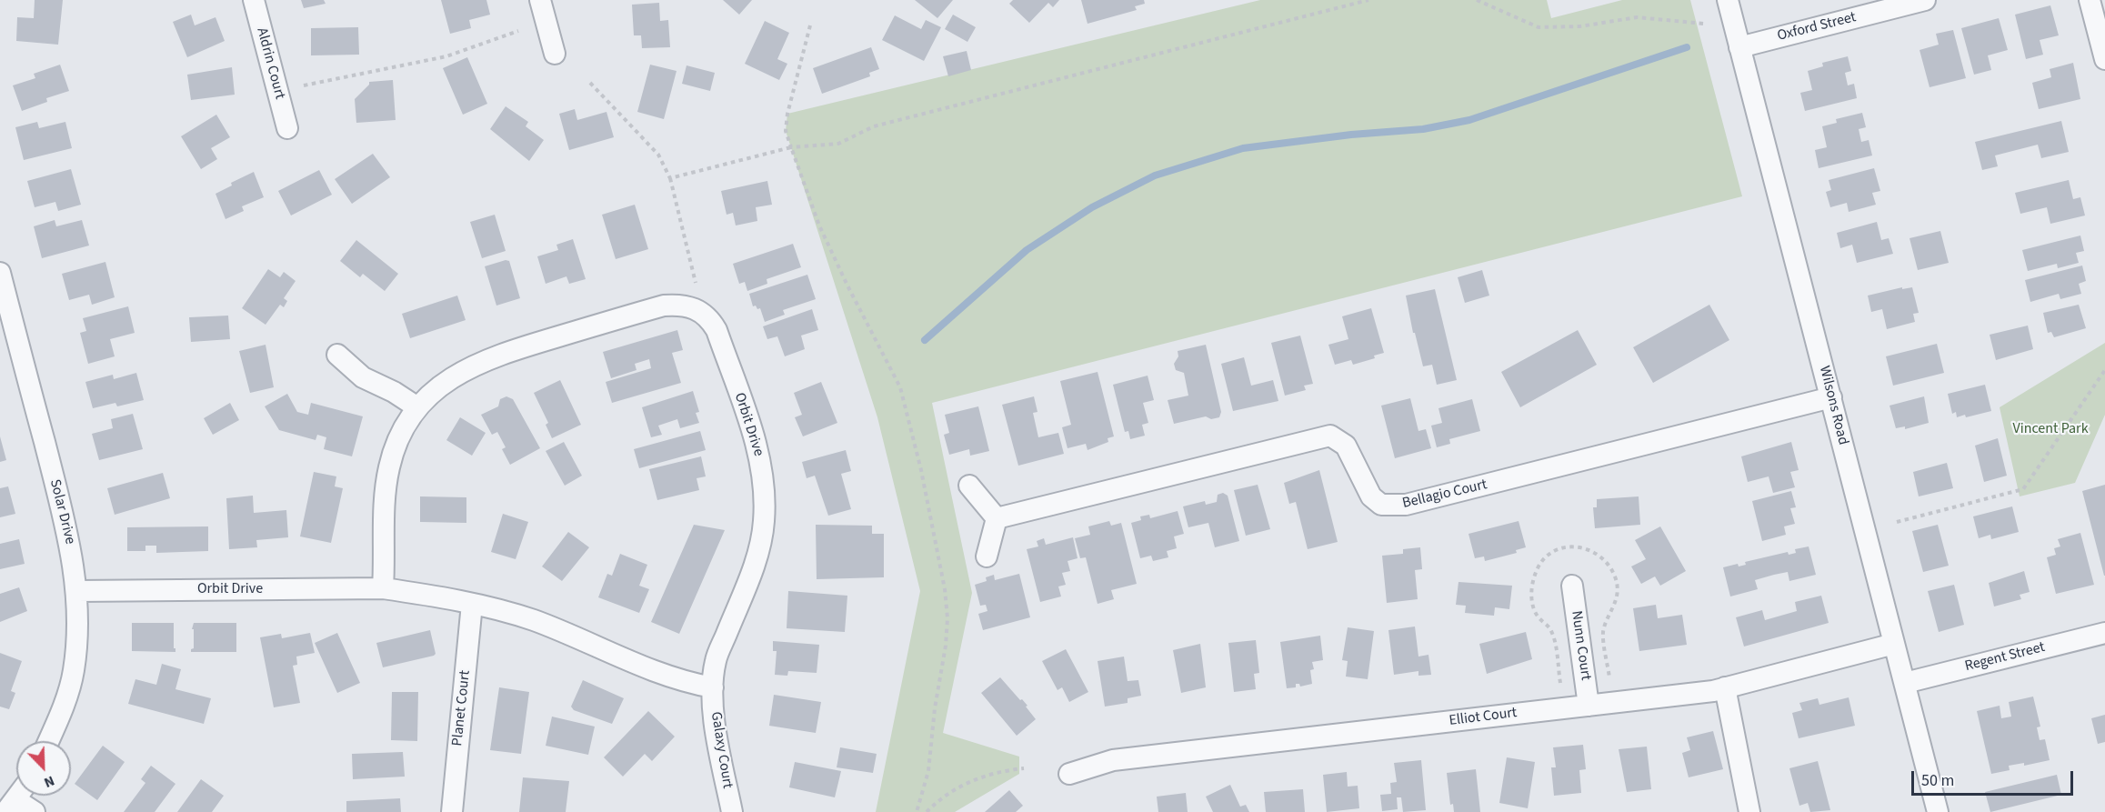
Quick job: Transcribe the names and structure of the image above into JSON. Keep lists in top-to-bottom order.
{
  "streets": {
    "street": [
      "Oxford Street",
      "Aldrin Court",
      "Wilsons Road",
      "Orbit Drive",
      "Bellagio Court",
      "Solar Drive",
      "Nunn Court",
      "Regent Street",
      "Planet Court",
      "Elliot Court",
      "Galaxy Court"
    ]
  },
  "crossings": [
    ["Oxford Street", "Wilsons Road"],
    ["Wilsons Road", "Bellagio Court"],
    ["Wilsons Road", "Regent Street"],
    ["Wilsons Road", "Elliot Court"],
    ["Orbit Drive", "Solar Drive"],
    ["Orbit Drive", "Planet Court"],
    ["Orbit Drive", "Galaxy Court"],
    ["Nunn Court", "Elliot Court"]
  ],
  "parks": ["Vincent Park"],
  "scale_bar": "50 m",
  "north": "bottom right"
}
